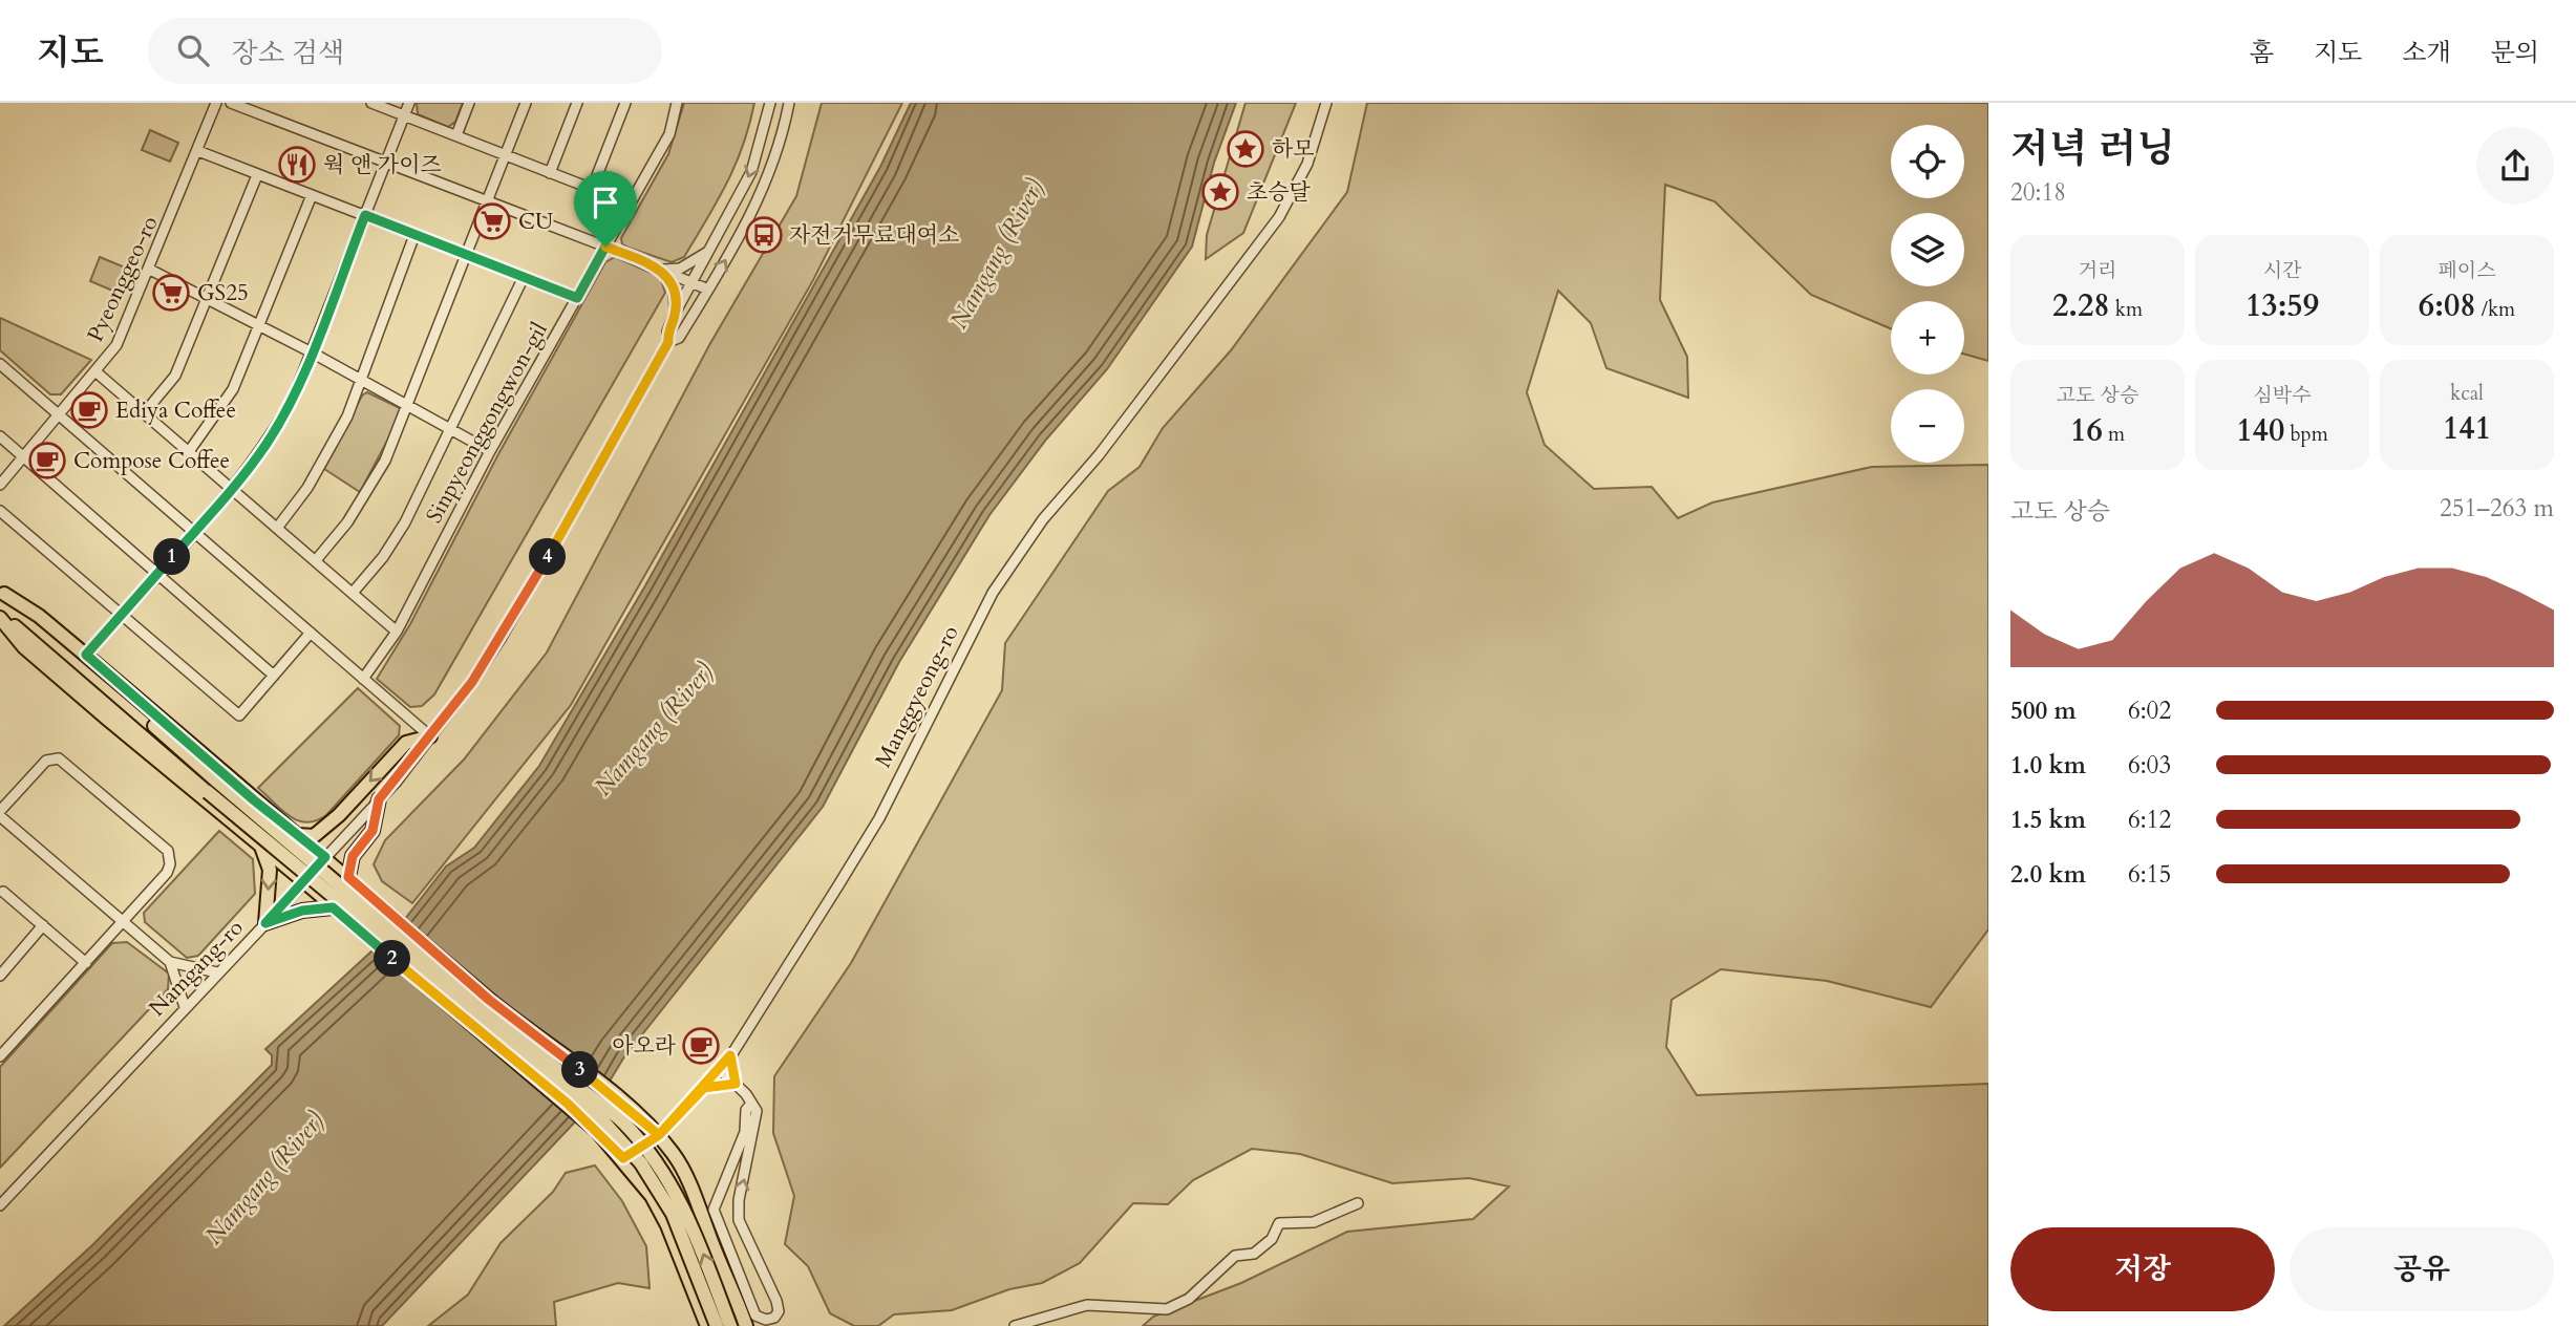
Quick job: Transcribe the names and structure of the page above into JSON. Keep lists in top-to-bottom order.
{
  "streets": {
    "street": [
      "Pyeonggeo-ro",
      "Sinpyeonggongwon-gil",
      "Manggyeong-ro",
      "Namgang-ro"
    ]
  },
  "water": ["Namgang (River)"],
  "places": {
    "place": ["하모", "초승달"],
    "restaurant": ["웍 앤 가이즈"],
    "supermarket": ["CU", "GS25"],
    "bus stop": ["자전거무료대여소"],
    "cafe": ["Ediya Coffee", "Compose Coffee", "아오라"]
  },
  "page": {
    "header": "지도",
    "search": "장소 검색",
    "nav": [
      "홈",
      "지도",
      "소개",
      "문의"
    ],
    "heading": ["저녁 러닝", "20:18"],
    "map_buttons": ["+", "−"],
    "stats": [
      ["거리", "2.28 km"],
      ["시간", "13:59"],
      ["페이스", "6:08 /km"],
      ["고도 상승", "16 m"],
      ["심박수", "140 bpm"],
      ["kcal", "141"]
    ],
    "chart": ["고도 상승", "251–263 m"],
    "pins": [
      "1",
      "4",
      "2",
      "3"
    ],
    "list": [
      {
        "name": "500 m",
        "note": "6:02"
      },
      {
        "name": "1.0 km",
        "note": "6:03"
      },
      {
        "name": "1.5 km",
        "note": "6:12"
      },
      {
        "name": "2.0 km",
        "note": "6:15"
      }
    ],
    "buttons": ["저장", "공유"]
  }
}
